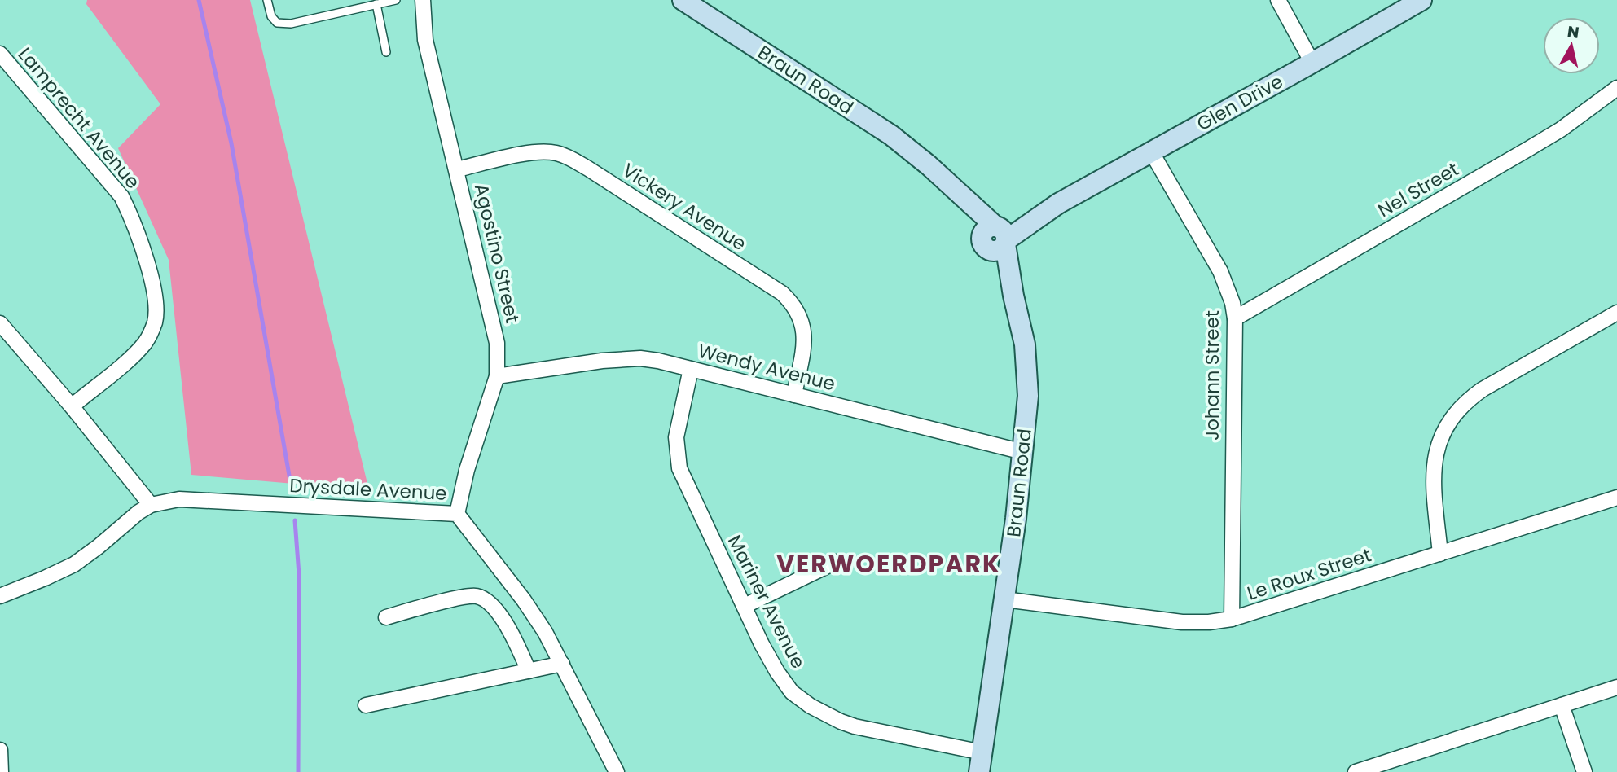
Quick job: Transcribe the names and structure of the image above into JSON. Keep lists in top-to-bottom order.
{
  "streets": {
    "street": [
      "Braun Road",
      "Glen Drive",
      "Lamprecht Avenue",
      "Nel Street",
      "Vickery Avenue",
      "Agostino Street",
      "Wendy Avenue",
      "Johann Street",
      "Drysdale Avenue",
      "Le Roux Street",
      "Mariner Avenue"
    ]
  },
  "crossings": [
    ["Braun Road", "Glen Drive"],
    ["Braun Road", "Wendy Avenue"],
    ["Braun Road", "Le Roux Street"],
    ["Braun Road", "Mariner Avenue"],
    ["Glen Drive", "Johann Street"],
    ["Nel Street", "Johann Street"],
    ["Vickery Avenue", "Agostino Street"],
    ["Vickery Avenue", "Wendy Avenue"],
    ["Agostino Street", "Wendy Avenue"],
    ["Agostino Street", "Drysdale Avenue"],
    ["Wendy Avenue", "Mariner Avenue"],
    ["Johann Street", "Le Roux Street"]
  ],
  "districts": ["VERWOERDPARK"],
  "north": "top"
}
